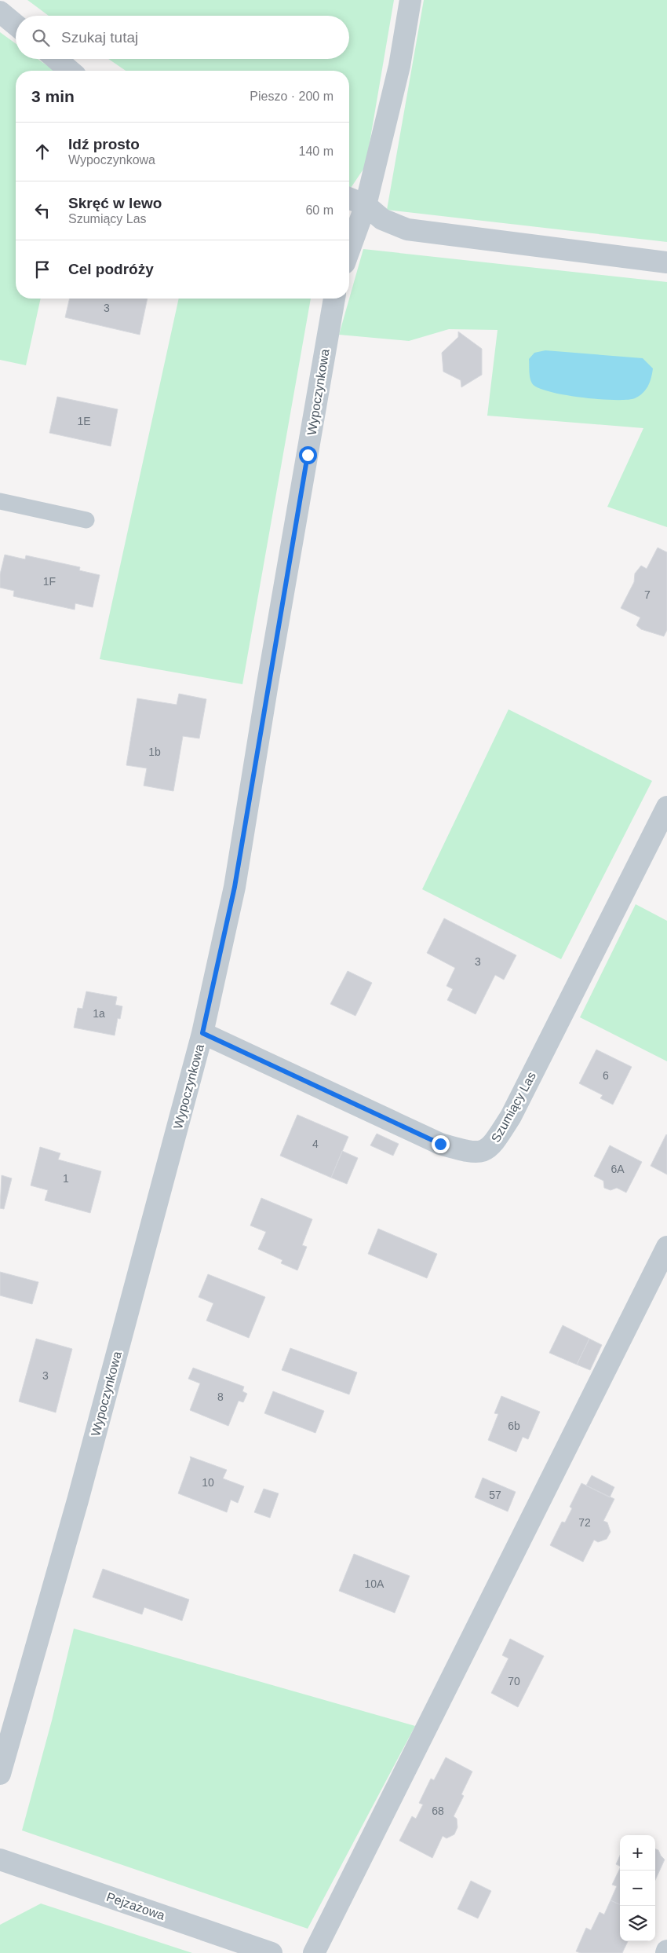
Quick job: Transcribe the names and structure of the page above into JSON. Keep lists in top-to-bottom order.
{
  "streets": {
    "street": ["Wypoczynkowa", "Szumiący Las", "Pejzażowa"]
  },
  "crossings": [
    ["Wypoczynkowa", "Szumiący Las"]
  ],
  "house_numbers": [
    "3",
    "1E",
    "1F",
    "7",
    "1b",
    "3",
    "1a",
    "6",
    "4",
    "6A",
    "1",
    "3",
    "8",
    "6b",
    "10",
    "57",
    "72",
    "10A",
    "70",
    "68"
  ],
  "page": {
    "search": "Szukaj tutaj",
    "heading": ["3 min", "Pieszo · 200 m"],
    "list": [
      ["Idź prosto", "Wypoczynkowa", "140 m"],
      ["Skręć w lewo", "Szumiący Las", "60 m"],
      "Cel podróży"
    ],
    "map_buttons": ["+", "−"]
  }
}
